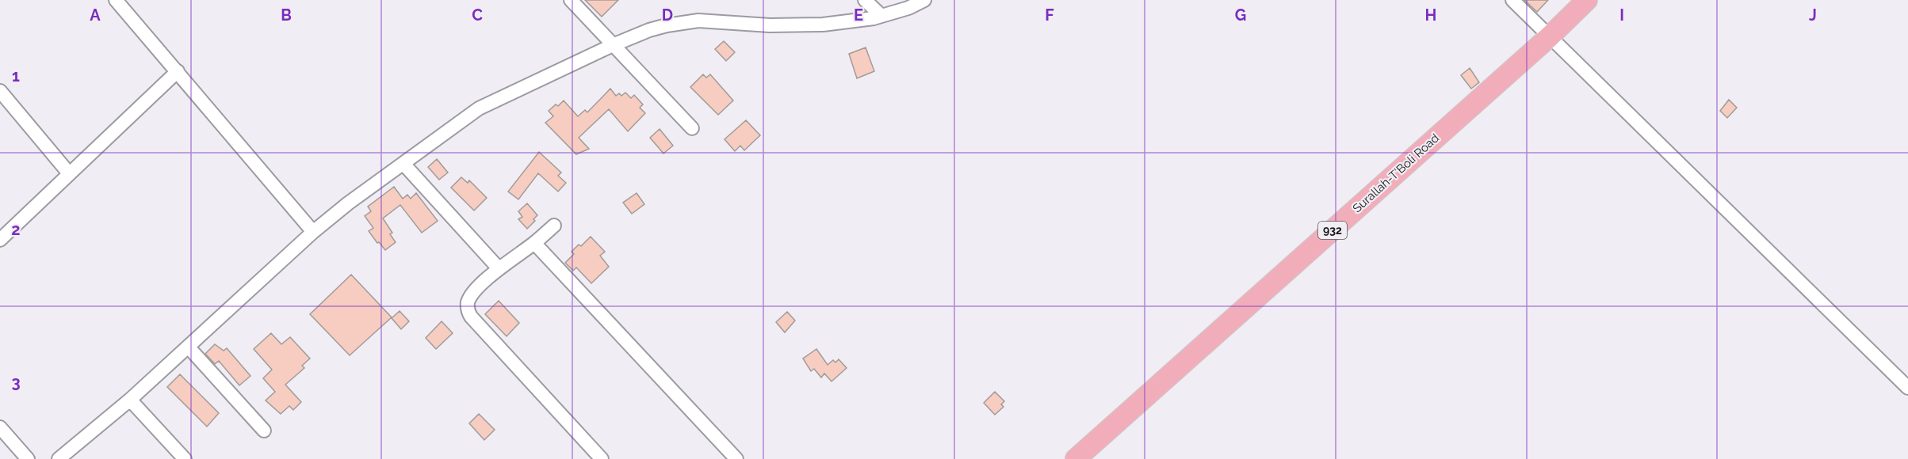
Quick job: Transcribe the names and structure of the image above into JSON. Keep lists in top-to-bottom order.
{
  "streets": {
    "main road": ["Surallah-T'Boli Road", "932"]
  },
  "grid": {
    "columns": [
      "A",
      "B",
      "C",
      "D",
      "E",
      "F",
      "G",
      "H",
      "I",
      "J"
    ],
    "rows": ["1", "2", "3"]
  }
}
